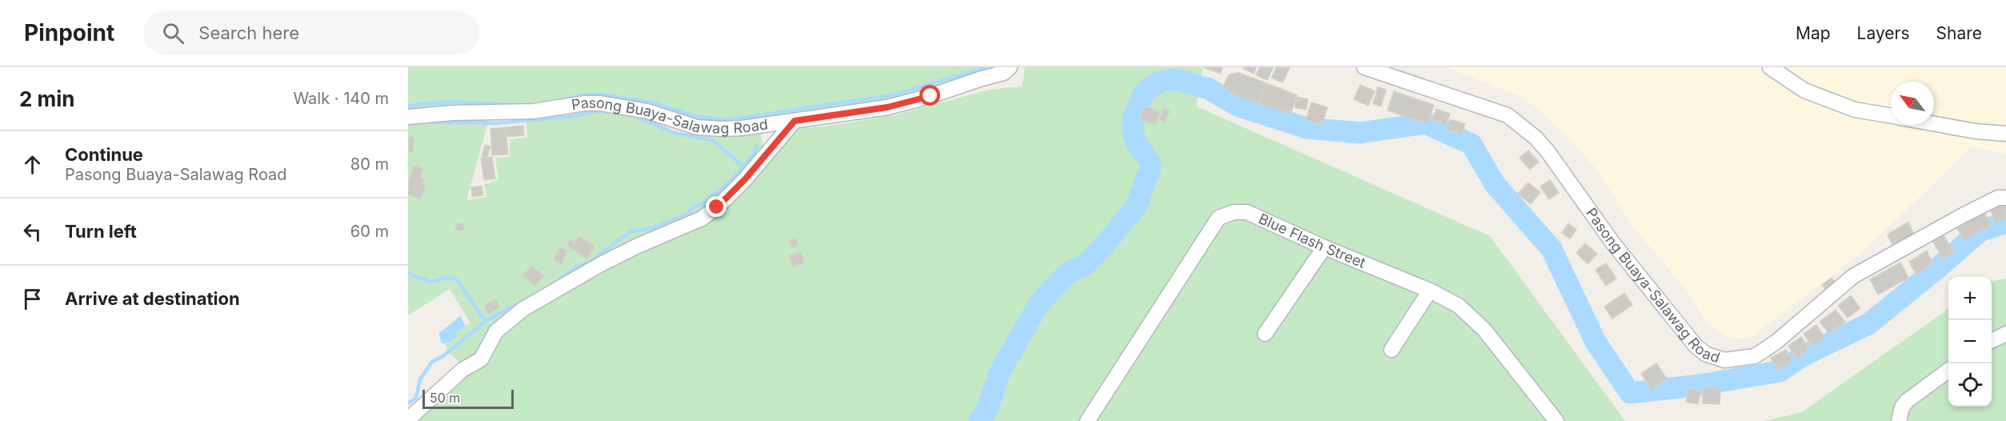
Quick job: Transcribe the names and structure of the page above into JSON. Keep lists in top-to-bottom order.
{
  "streets": {
    "street": ["Pasong Buaya-Salawag Road", "Blue Flash Street"]
  },
  "scale_bar": "50 m",
  "north": "top left",
  "page": {
    "header": "Pinpoint",
    "search": "Search here",
    "nav": ["Map", "Layers", "Share"],
    "heading": ["2 min", "Walk · 140 m"],
    "list": [
      ["Continue", "Pasong Buaya-Salawag Road", "80 m"],
      ["Turn left", "60 m"],
      "Arrive at destination"
    ],
    "map_buttons": ["+", "−"],
    "scale": "50 m"
  }
}
